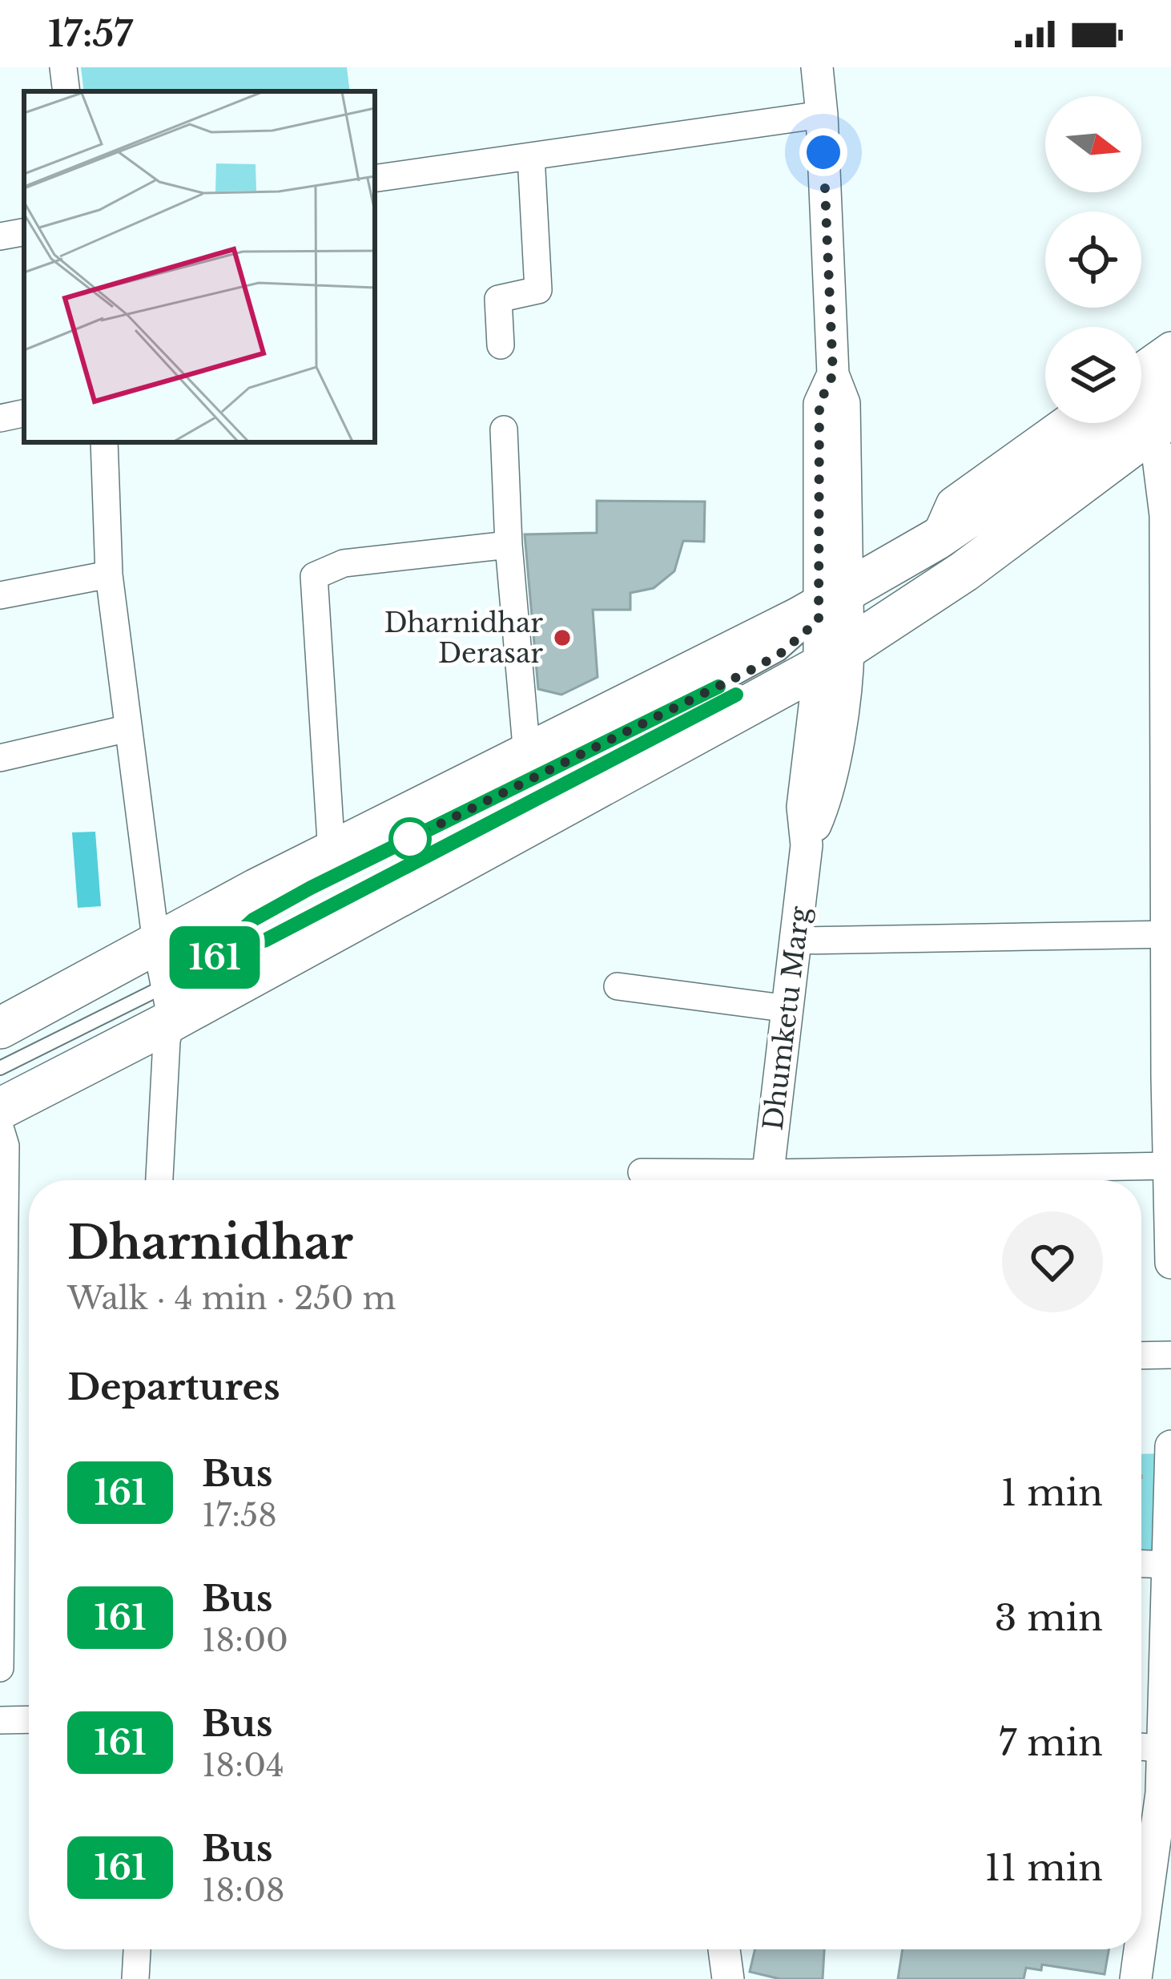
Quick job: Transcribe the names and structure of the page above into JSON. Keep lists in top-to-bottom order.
{
  "streets": {
    "street": ["Dhumketu Marg"]
  },
  "places": ["Dharnidhar Derasar"],
  "lines": ["bus line 161"],
  "north": "right",
  "page": {
    "status": "17:57",
    "on_map": "161",
    "heading": [
      ["Dharnidhar", "Walk · 4 min · 250 m"],
      "Departures"
    ],
    "list": [
      {
        "mark": "161",
        "name": "Bus",
        "note": "17:58",
        "value": "1 min"
      },
      {
        "mark": "161",
        "name": "Bus",
        "note": "18:00",
        "value": "3 min"
      },
      {
        "mark": "161",
        "name": "Bus",
        "note": "18:04",
        "value": "7 min"
      },
      {
        "mark": "161",
        "name": "Bus",
        "note": "18:08",
        "value": "11 min"
      }
    ]
  }
}
